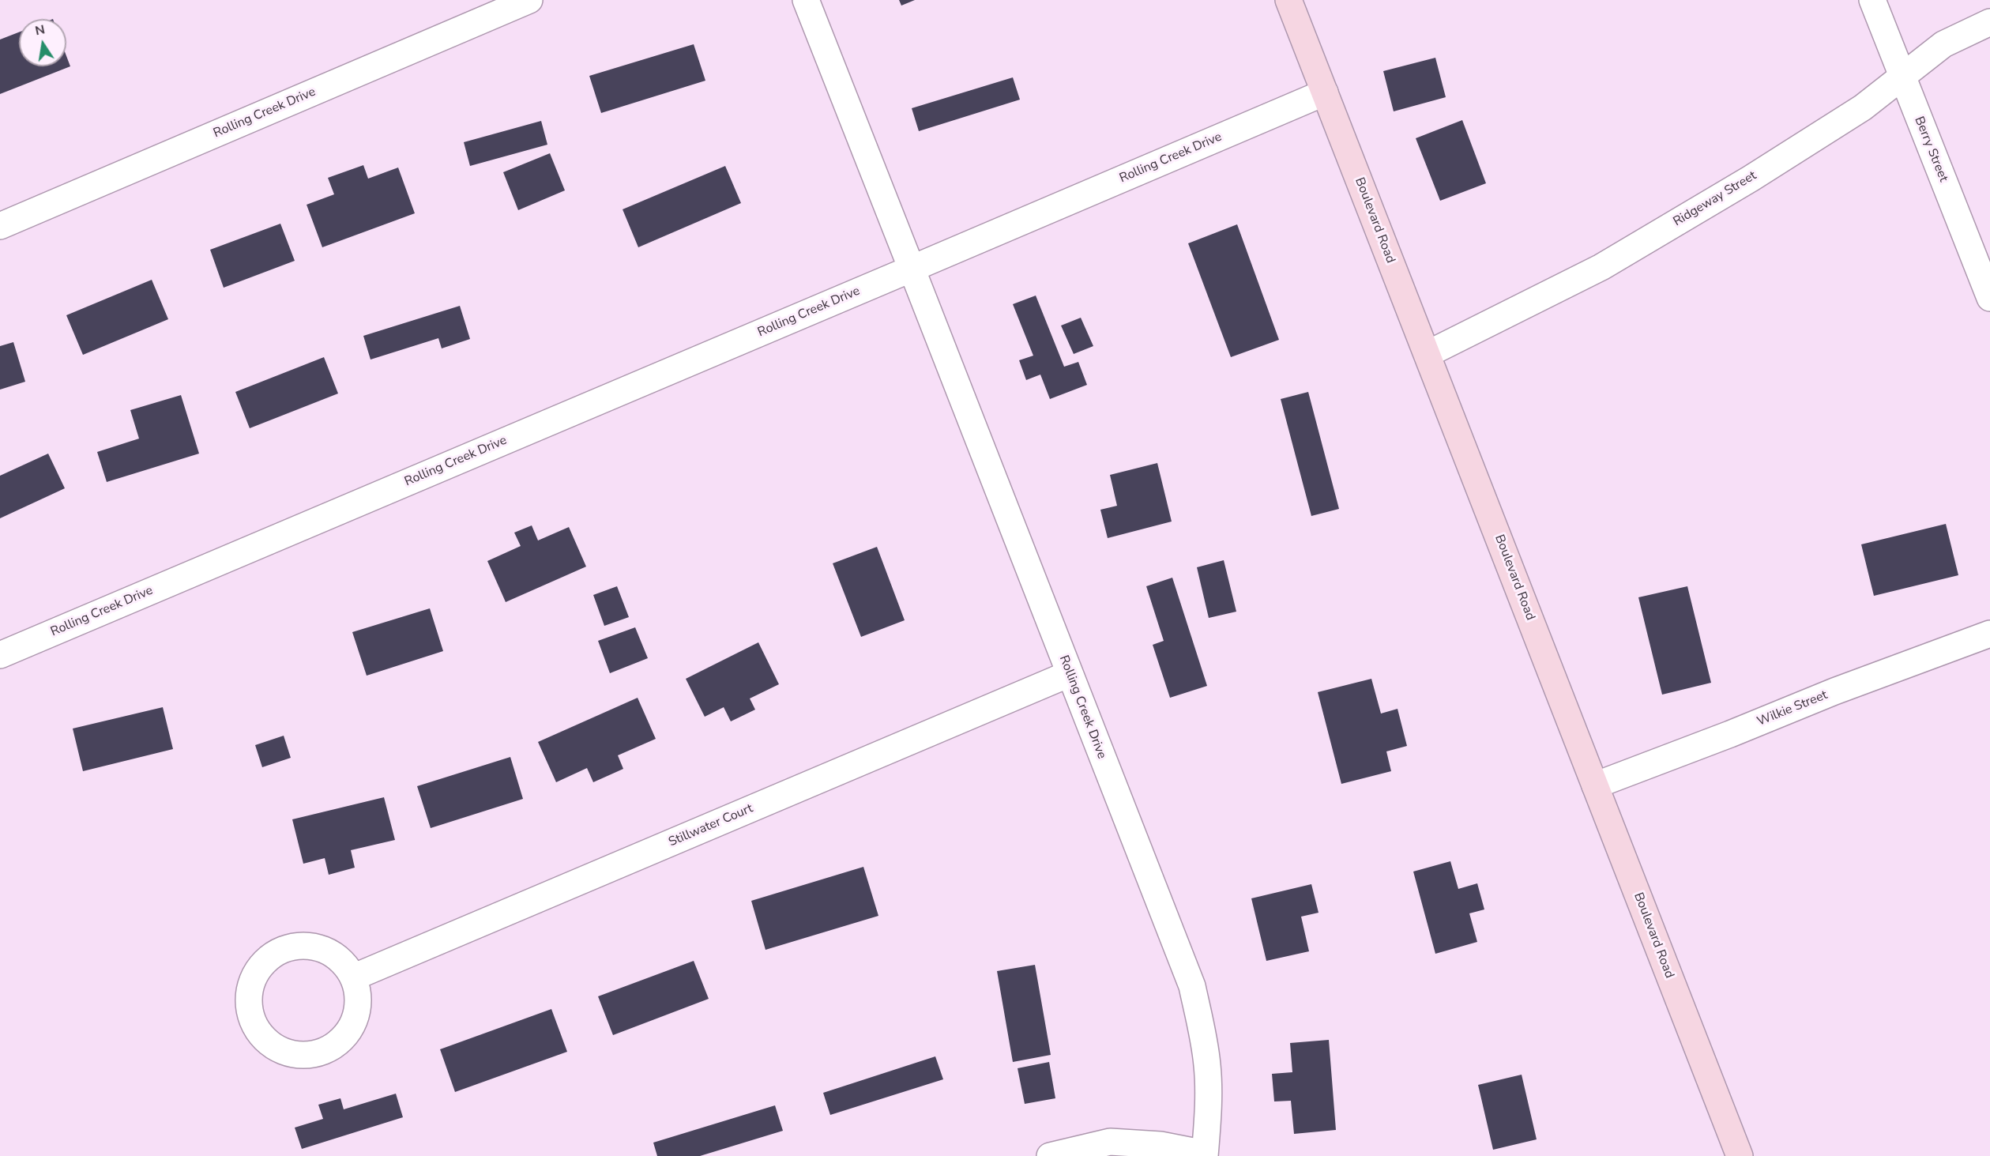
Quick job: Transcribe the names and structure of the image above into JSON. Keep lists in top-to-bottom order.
{
  "streets": {
    "street": [
      "Rolling Creek Drive",
      "Berry Street",
      "Ridgeway Street",
      "Boulevard Road",
      "Wilkie Street",
      "Stillwater Court"
    ]
  },
  "crossings": [
    ["Rolling Creek Drive", "Boulevard Road"],
    ["Rolling Creek Drive", "Stillwater Court"],
    ["Berry Street", "Ridgeway Street"],
    ["Ridgeway Street", "Boulevard Road"],
    ["Boulevard Road", "Wilkie Street"]
  ],
  "north": "top"
}
